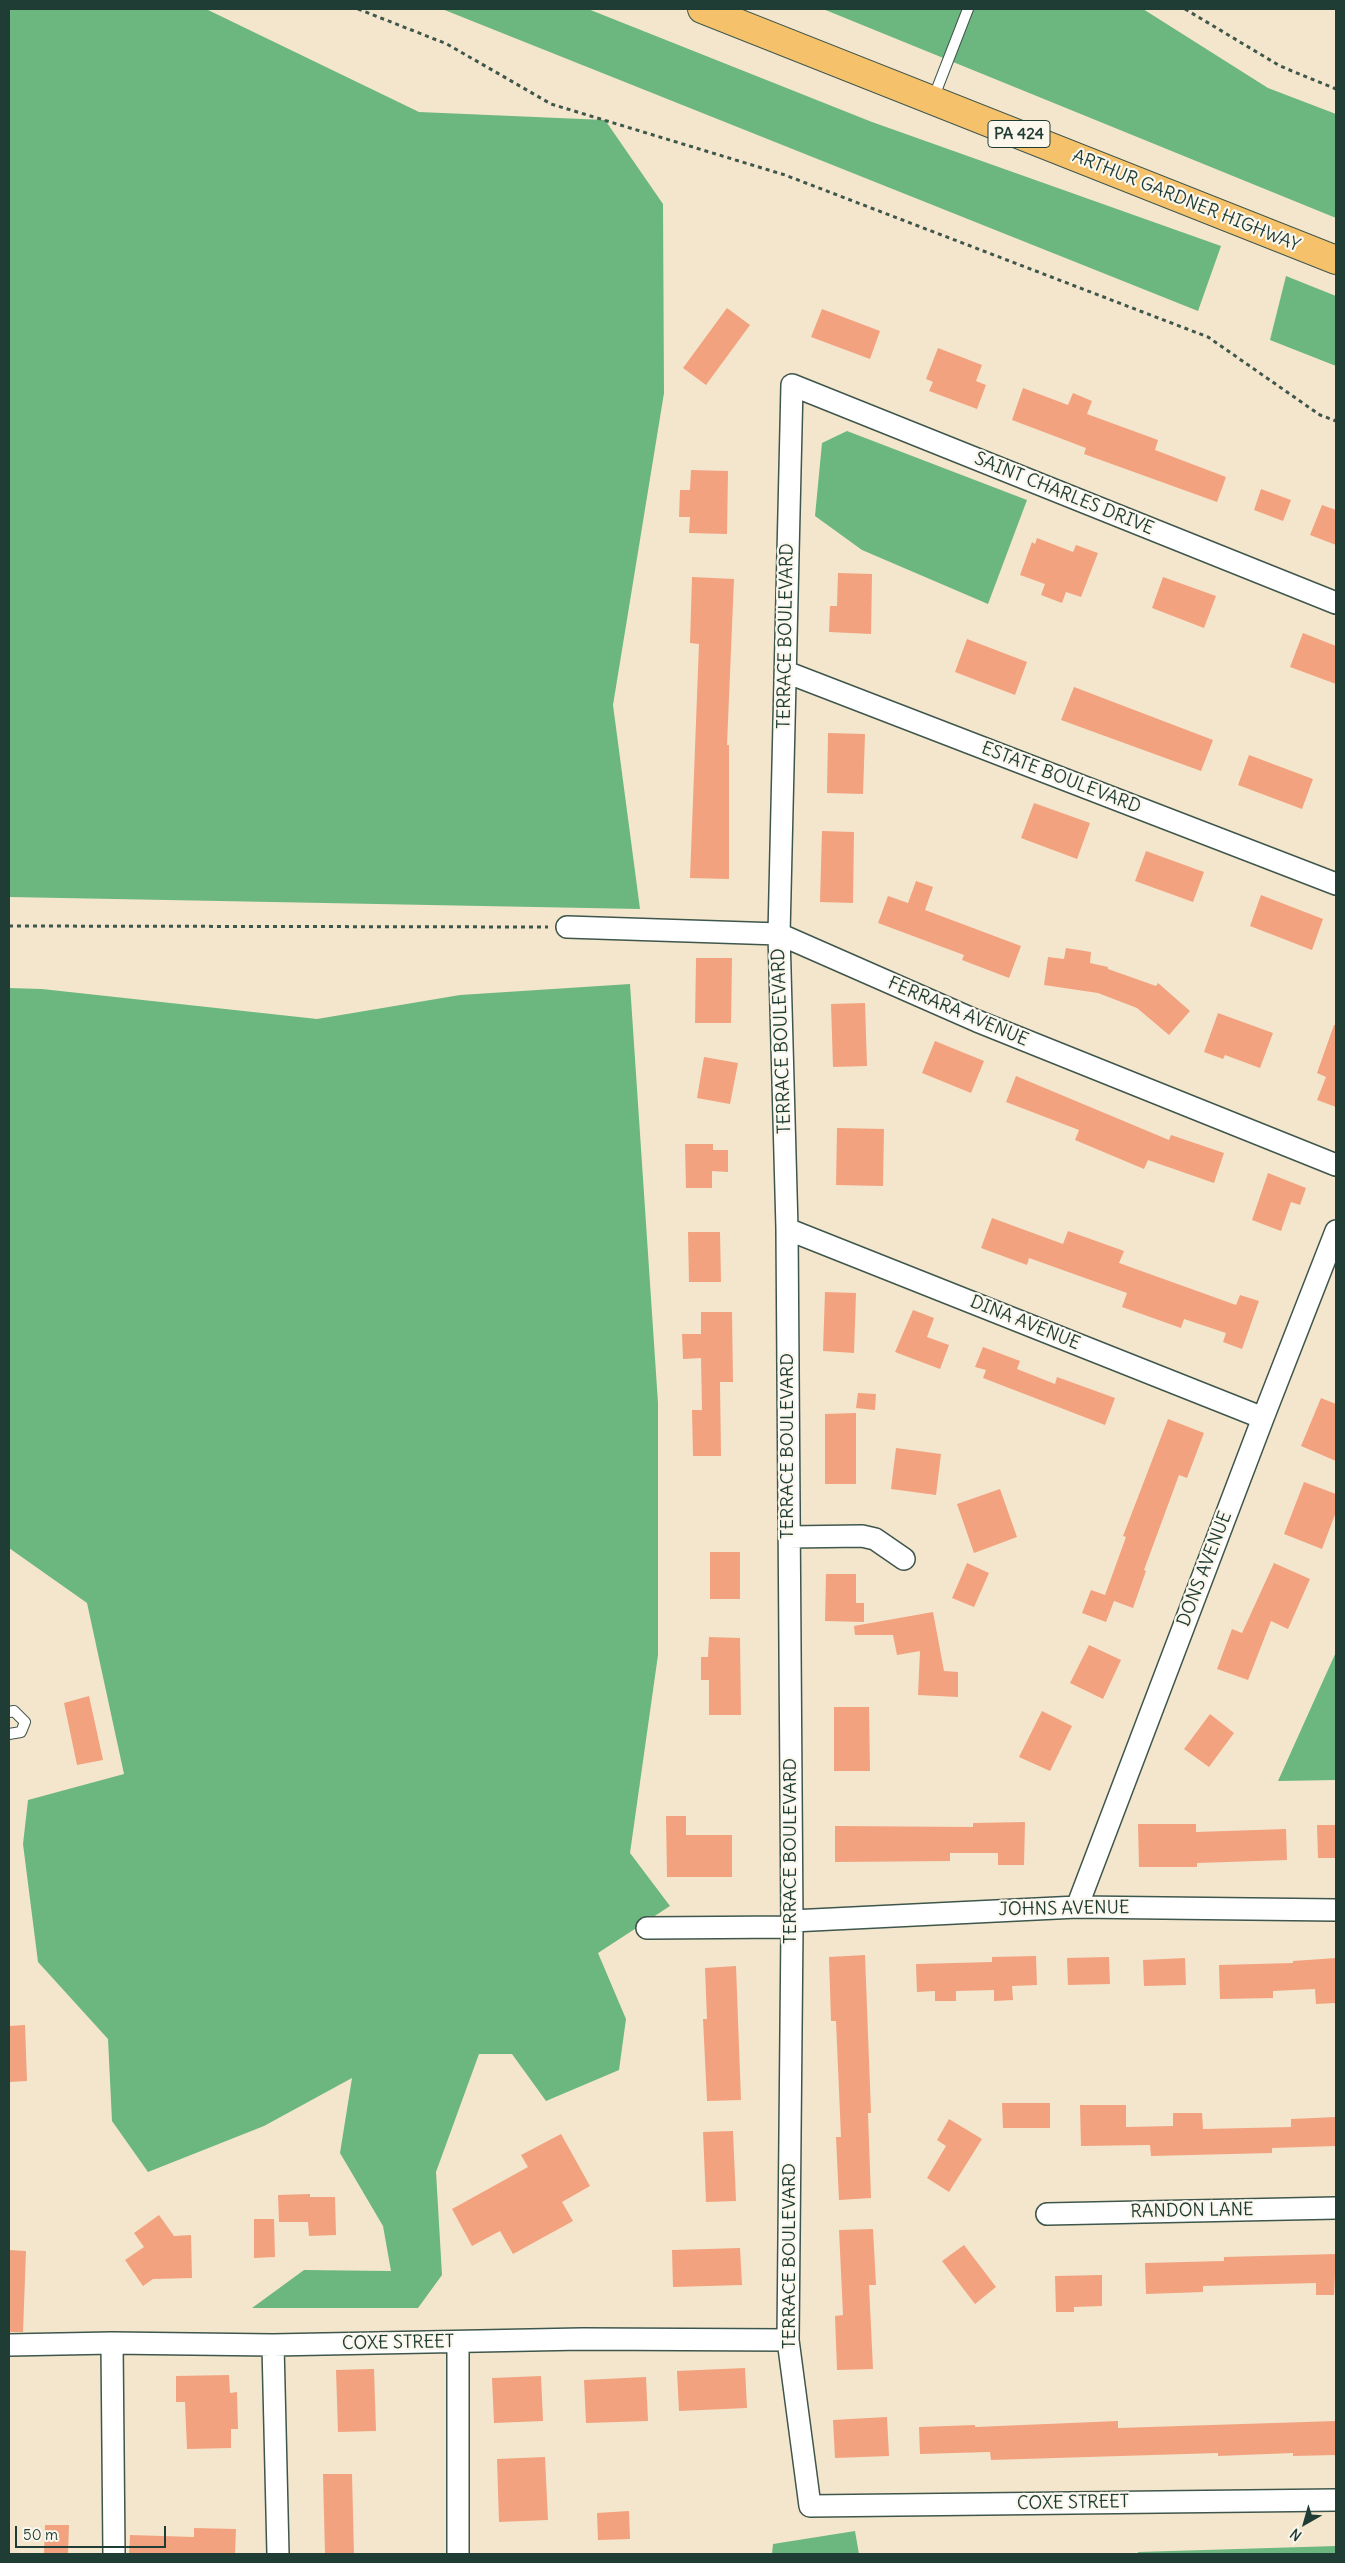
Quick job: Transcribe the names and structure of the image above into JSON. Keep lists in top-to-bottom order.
{
  "streets": {
    "main road": ["PA 424", "ARTHUR GARDNER HIGHWAY"],
    "street": [
      "SAINT CHARLES DRIVE",
      "TERRACE BOULEVARD",
      "ESTATE BOULEVARD",
      "FERRARA AVENUE",
      "DINA AVENUE",
      "DONS AVENUE",
      "JOHNS AVENUE",
      "RANDON LANE",
      "COXE STREET"
    ]
  },
  "crossings": [
    ["SAINT CHARLES DRIVE", "TERRACE BOULEVARD"],
    ["TERRACE BOULEVARD", "ESTATE BOULEVARD"],
    ["TERRACE BOULEVARD", "FERRARA AVENUE"],
    ["TERRACE BOULEVARD", "DINA AVENUE"],
    ["TERRACE BOULEVARD", "JOHNS AVENUE"],
    ["TERRACE BOULEVARD", "COXE STREET"],
    ["DINA AVENUE", "DONS AVENUE"],
    ["DONS AVENUE", "JOHNS AVENUE"]
  ],
  "scale_bar": "50 m",
  "north": "bottom left"
}
